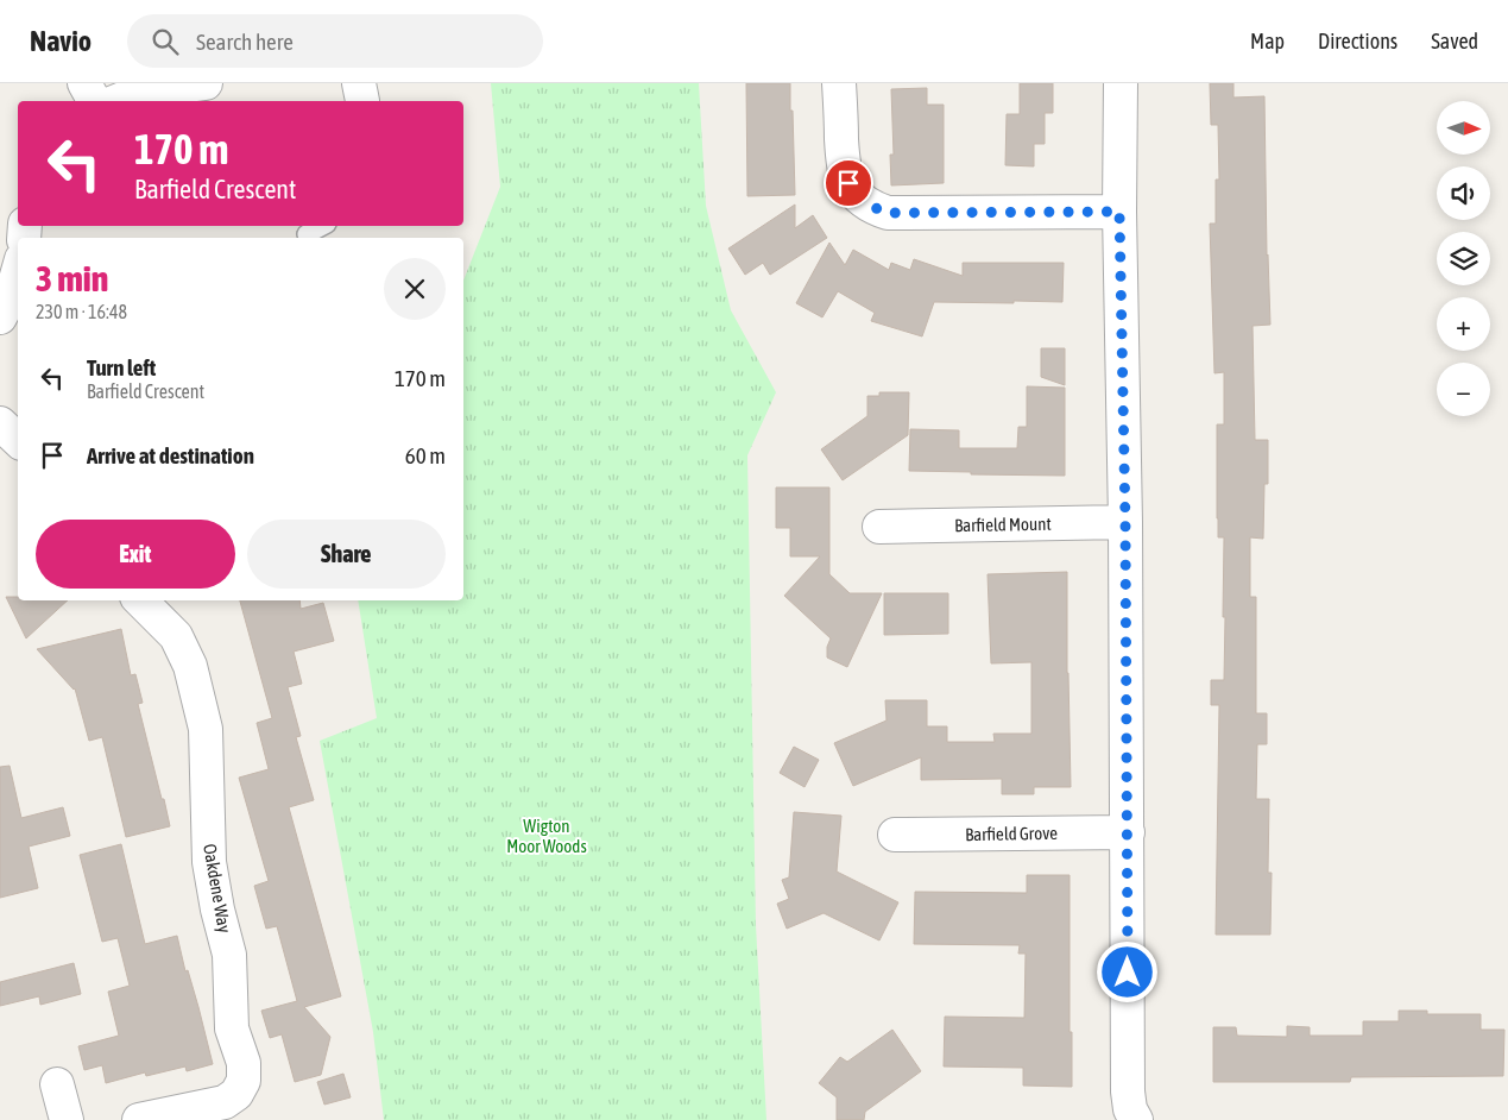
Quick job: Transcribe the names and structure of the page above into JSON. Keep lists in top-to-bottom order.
{
  "streets": {
    "street": ["Barfield Mount", "Barfield Grove", "Oakdene Way"]
  },
  "parks": ["Wigton Moor Woods"],
  "north": "right",
  "page": {
    "header": "Navio",
    "search": "Search here",
    "nav": ["Map", "Directions", "Saved"],
    "map_buttons": ["+", "−"],
    "turn": ["170 m", "Barfield Crescent"],
    "heading": ["3 min", "230 m · 16:48"],
    "list": [
      {
        "name": "Turn left",
        "note": "Barfield Crescent",
        "value": "170 m"
      },
      {
        "name": "Arrive at destination",
        "value": "60 m"
      }
    ],
    "buttons": ["Exit", "Share"]
  }
}
